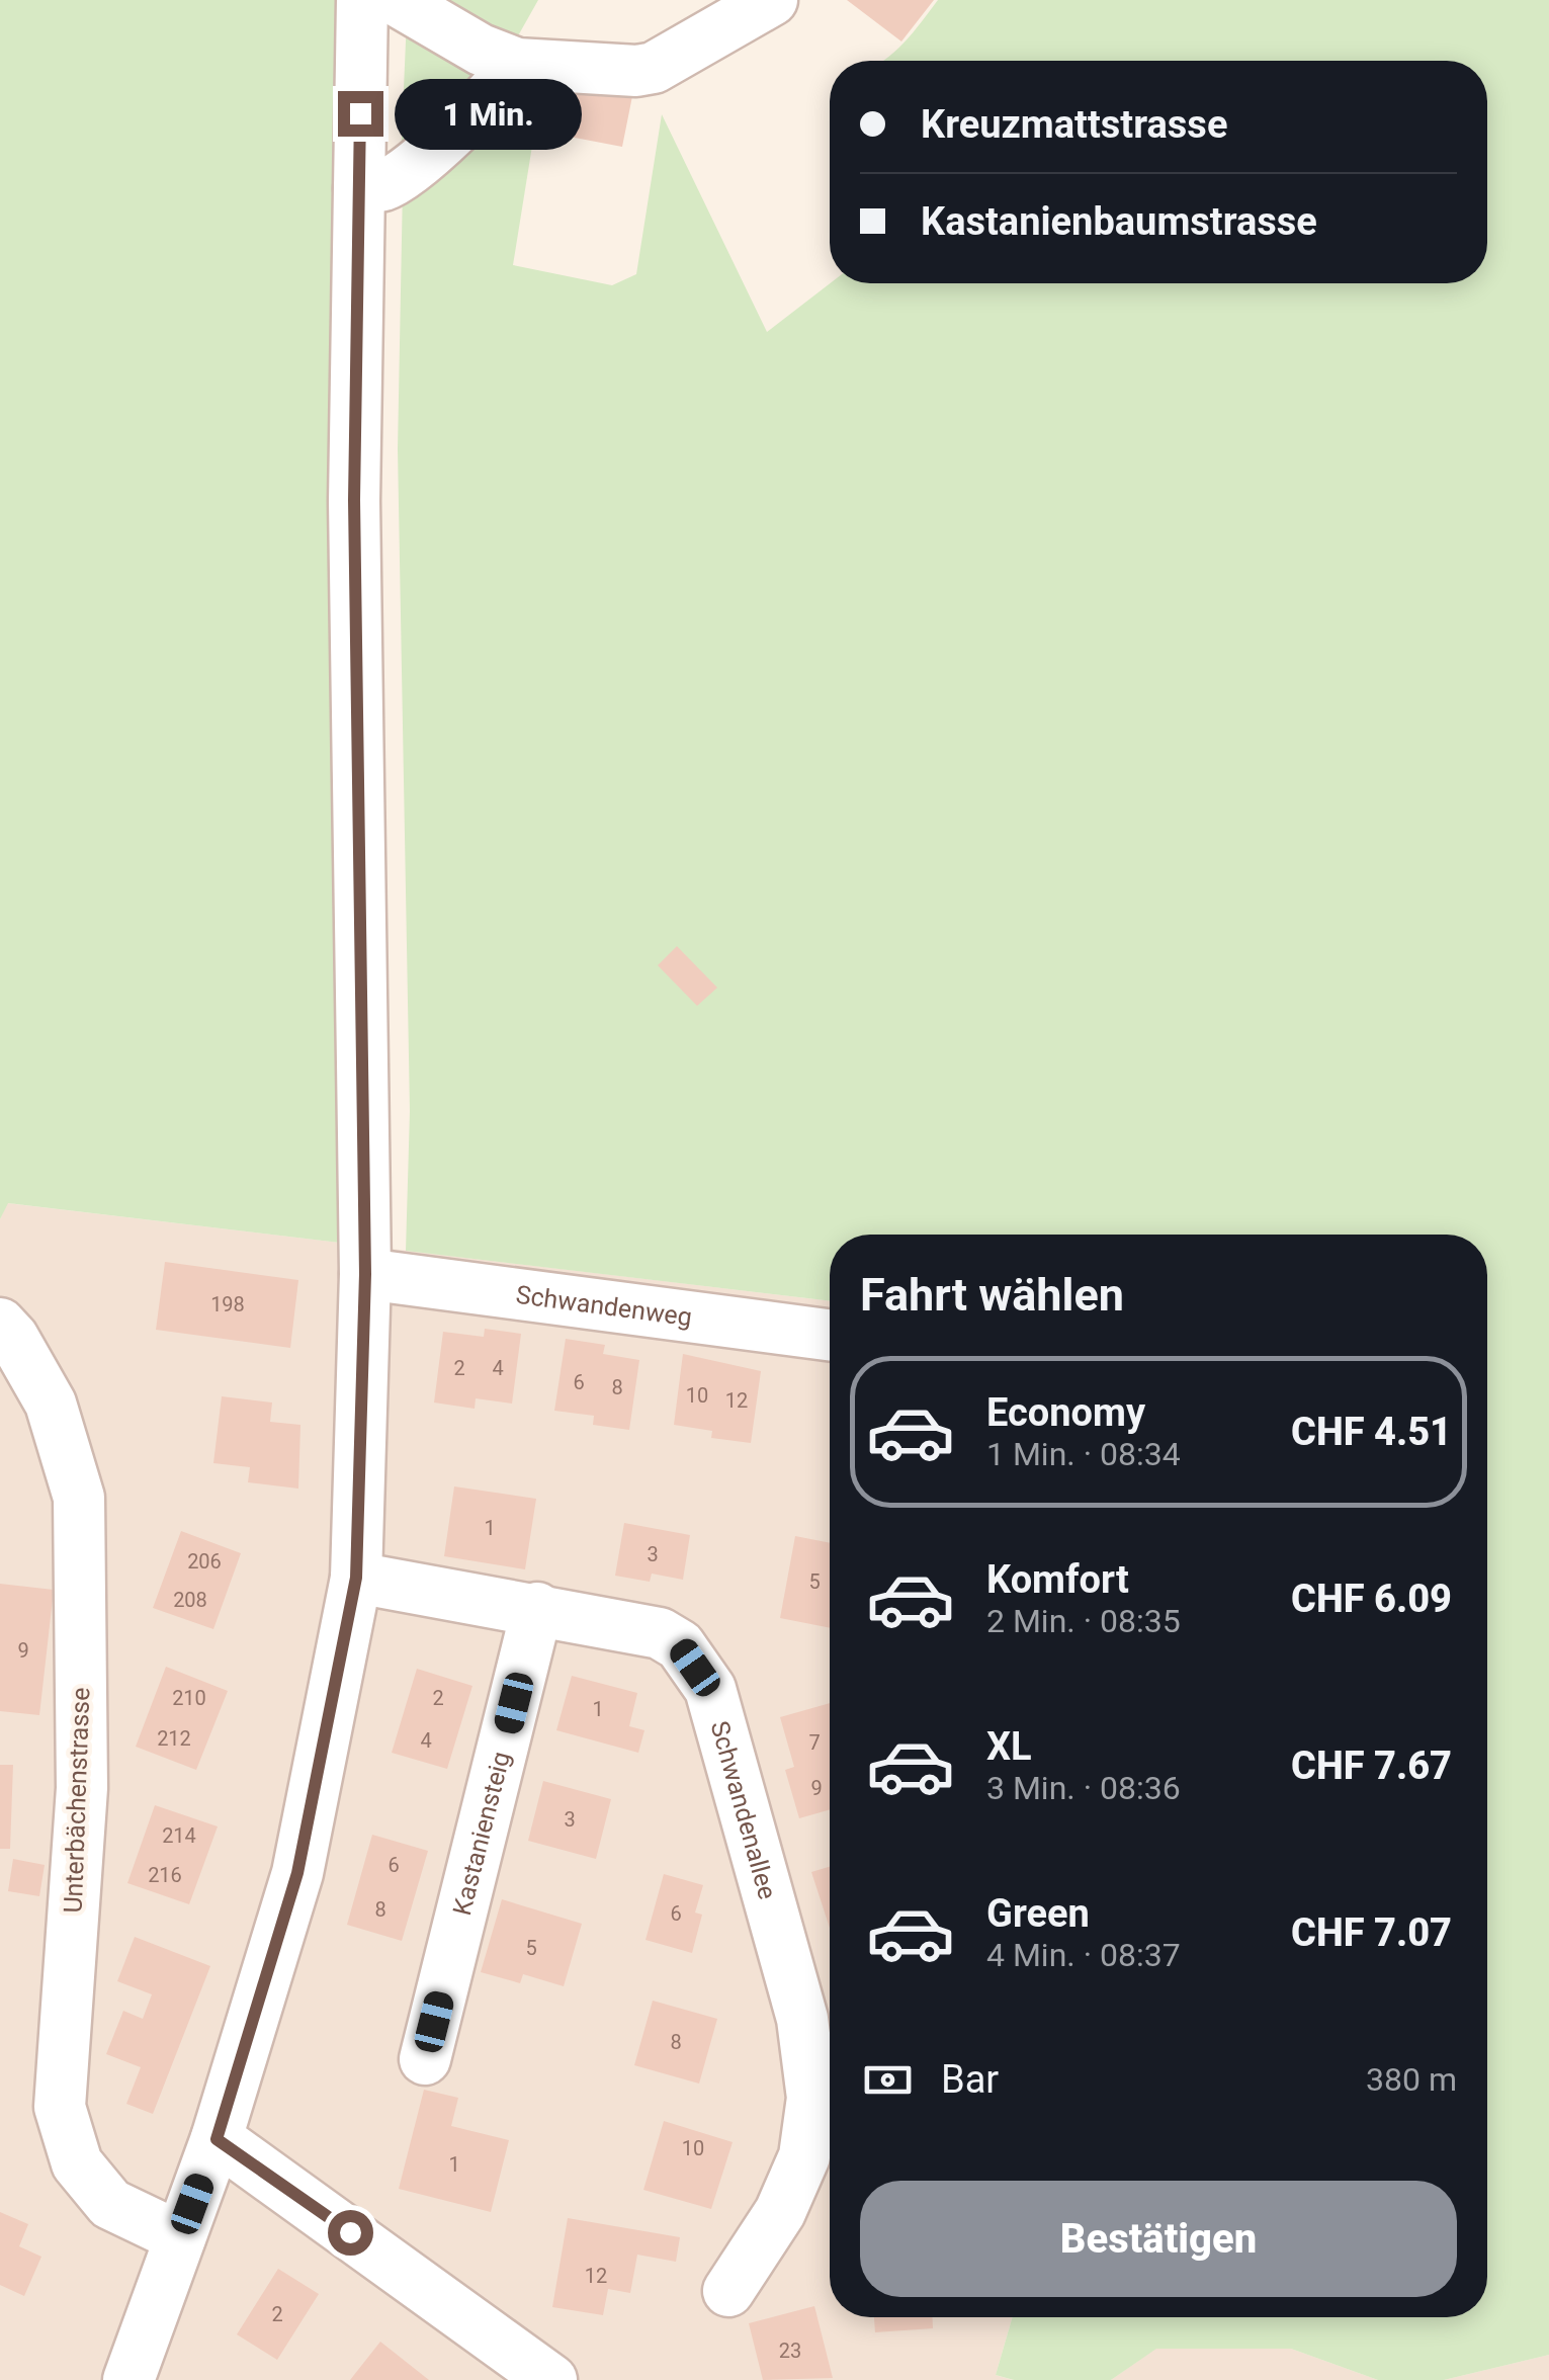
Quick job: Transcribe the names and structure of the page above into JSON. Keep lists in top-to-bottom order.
{
  "streets": {
    "street": [
      "Schwandenweg",
      "Unterbächenstrasse",
      "Schwandenallee",
      "Kastaniensteig"
    ]
  },
  "crossings": [
    ["Schwandenallee", "Kastaniensteig"]
  ],
  "house_numbers": [
    "198",
    "2",
    "4",
    "6",
    "8",
    "10",
    "12",
    "1",
    "3",
    "206",
    "5",
    "208",
    "9",
    "210",
    "2",
    "1",
    "212",
    "4",
    "7",
    "9",
    "3",
    "214",
    "6",
    "216",
    "8",
    "6",
    "5",
    "8",
    "10",
    "1",
    "12",
    "2",
    "23"
  ],
  "page": {
    "banner": ["Kreuzmattstrasse", "Kastanienbaumstrasse"],
    "bubble": "1 Min.",
    "heading": "Fahrt wählen",
    "list": [
      {
        "name": "Economy",
        "note": "1 Min. · 08:34",
        "value": "CHF 4.51"
      },
      {
        "name": "Komfort",
        "note": "2 Min. · 08:35",
        "value": "CHF 6.09"
      },
      {
        "name": "XL",
        "note": "3 Min. · 08:36",
        "value": "CHF 7.67"
      },
      {
        "name": "Green",
        "note": "4 Min. · 08:37",
        "value": "CHF 7.07"
      }
    ],
    "pay": ["Bar", "380 m"],
    "buttons": "Bestätigen"
  }
}
